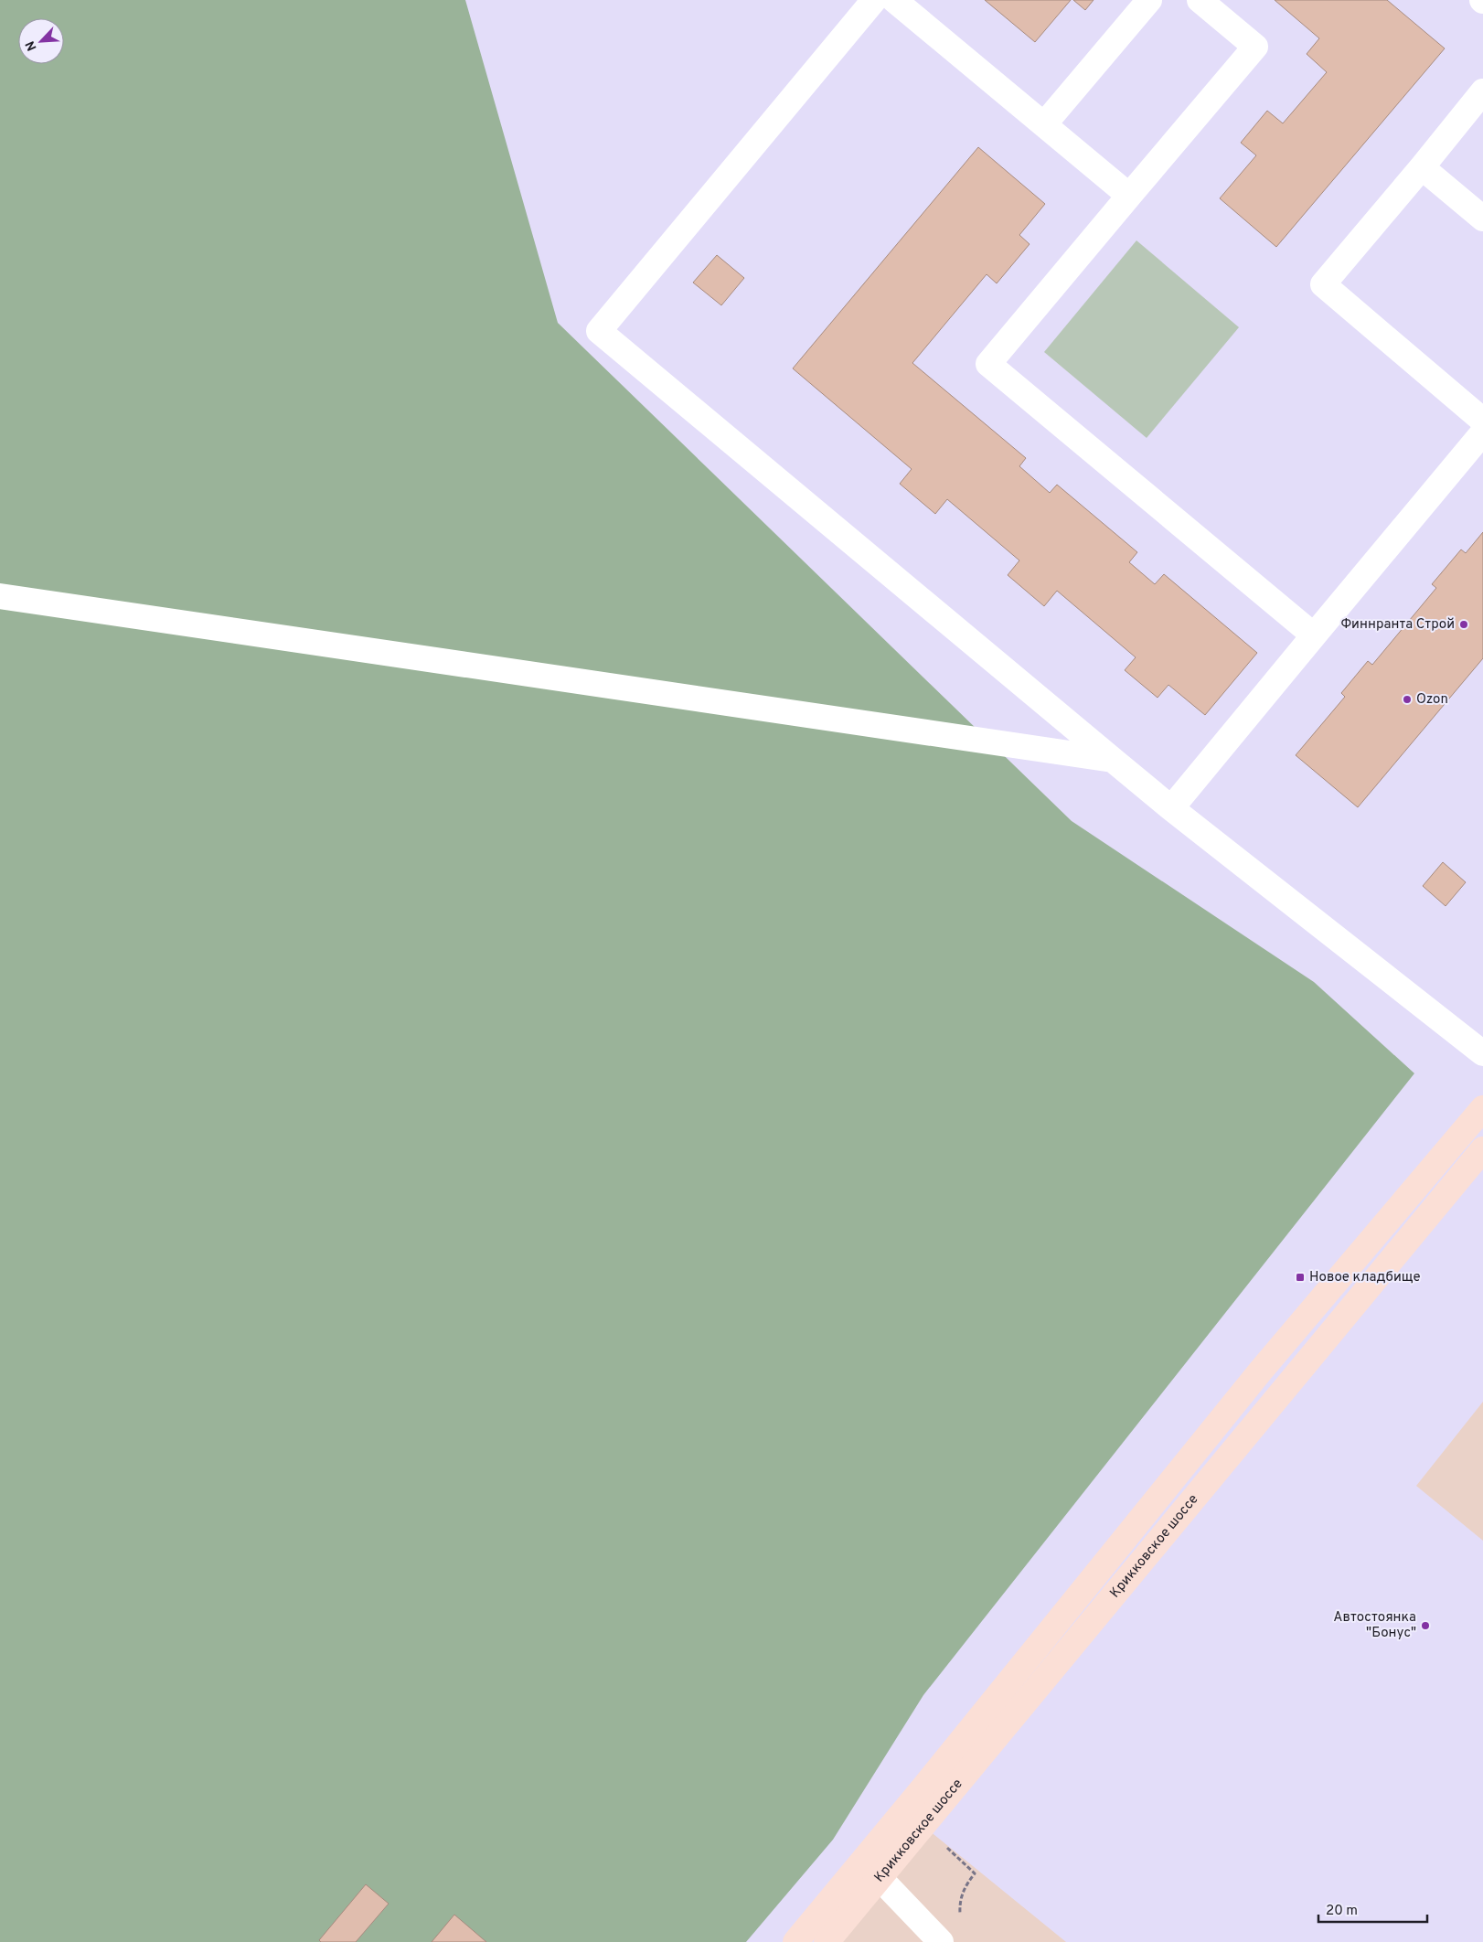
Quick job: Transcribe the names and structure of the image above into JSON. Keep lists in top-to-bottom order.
{
  "streets": {
    "main road": ["Крикковское шоссе"]
  },
  "places": {
    "other": ["Финнранта Строй", "Ozon", "Автостоянка \"Бонус\""],
    "transit": ["Новое кладбище"]
  },
  "scale_bar": "20 m",
  "north": "bottom left"
}
